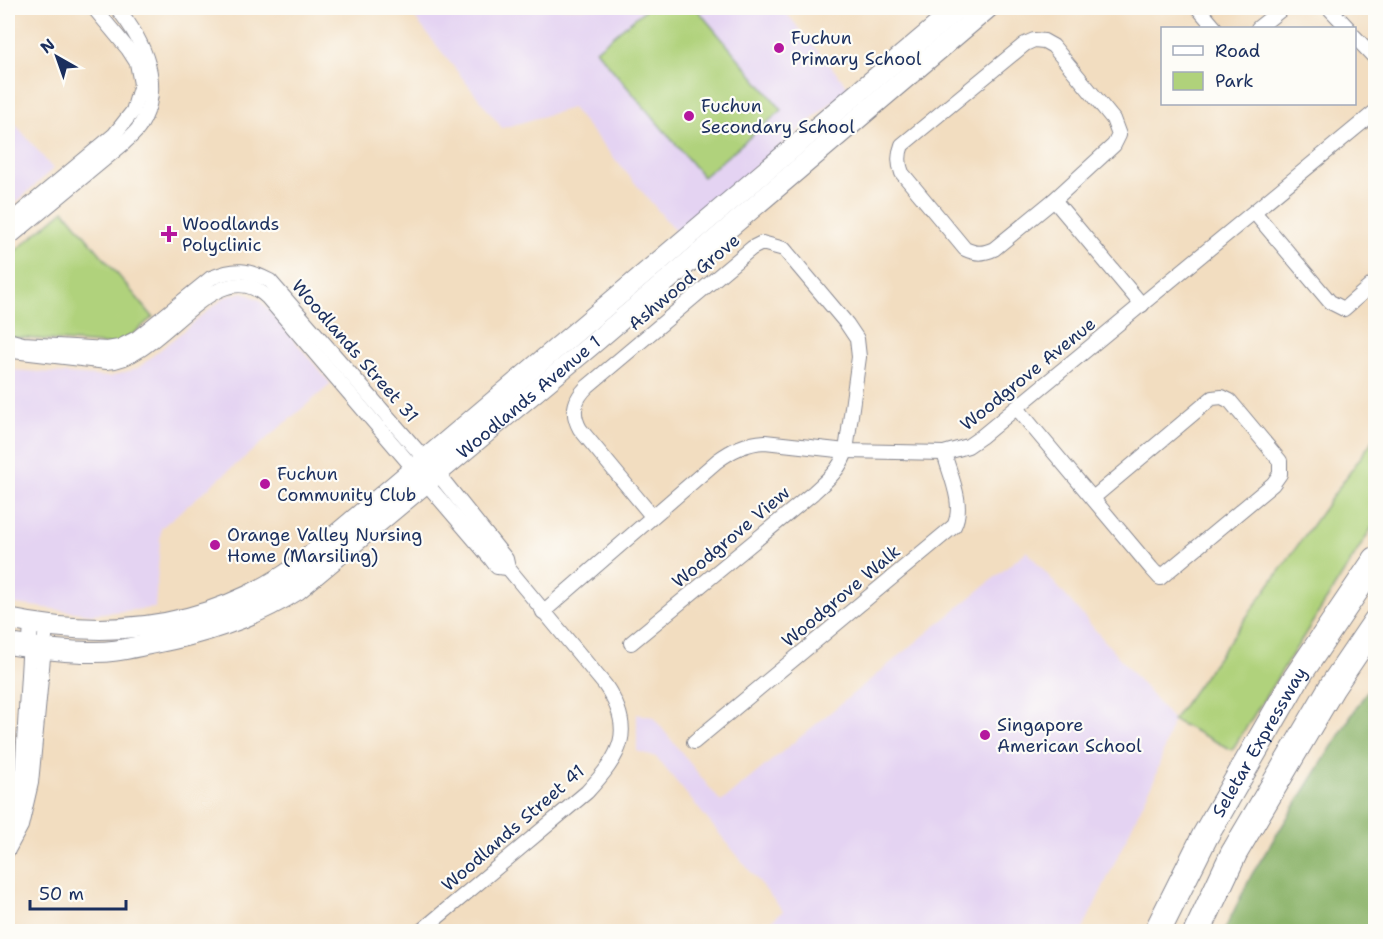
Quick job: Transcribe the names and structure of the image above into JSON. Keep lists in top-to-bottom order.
{
  "streets": {
    "highway": ["Seletar Expressway"],
    "main road": ["Woodlands Avenue 1"],
    "street": [
      "Ashwood Grove",
      "Woodlands Street 31",
      "Woodgrove Avenue",
      "Woodgrove View",
      "Woodgrove Walk",
      "Woodlands Street 41"
    ]
  },
  "crossings": [
    ["Ashwood Grove", "Woodgrove Avenue"],
    ["Ashwood Grove", "Woodgrove View"],
    ["Woodlands Street 31", "Woodlands Avenue 1"],
    ["Woodlands Street 31", "Woodlands Street 41"],
    ["Woodgrove Avenue", "Woodgrove View"],
    ["Woodgrove Avenue", "Woodgrove Walk"],
    ["Woodgrove Avenue", "Woodlands Street 41"],
    ["Woodlands Avenue 1", "Woodlands Street 41"]
  ],
  "places": {
    "other": [
      "Fuchun Primary School",
      "Fuchun Secondary School",
      "Fuchun Community Club",
      "Orange Valley Nursing Home (Marsiling)",
      "Singapore American School"
    ],
    "health": ["Woodlands Polyclinic"]
  },
  "legend": ["Road", "Park"],
  "scale_bar": "50 m",
  "north": "top left"
}
